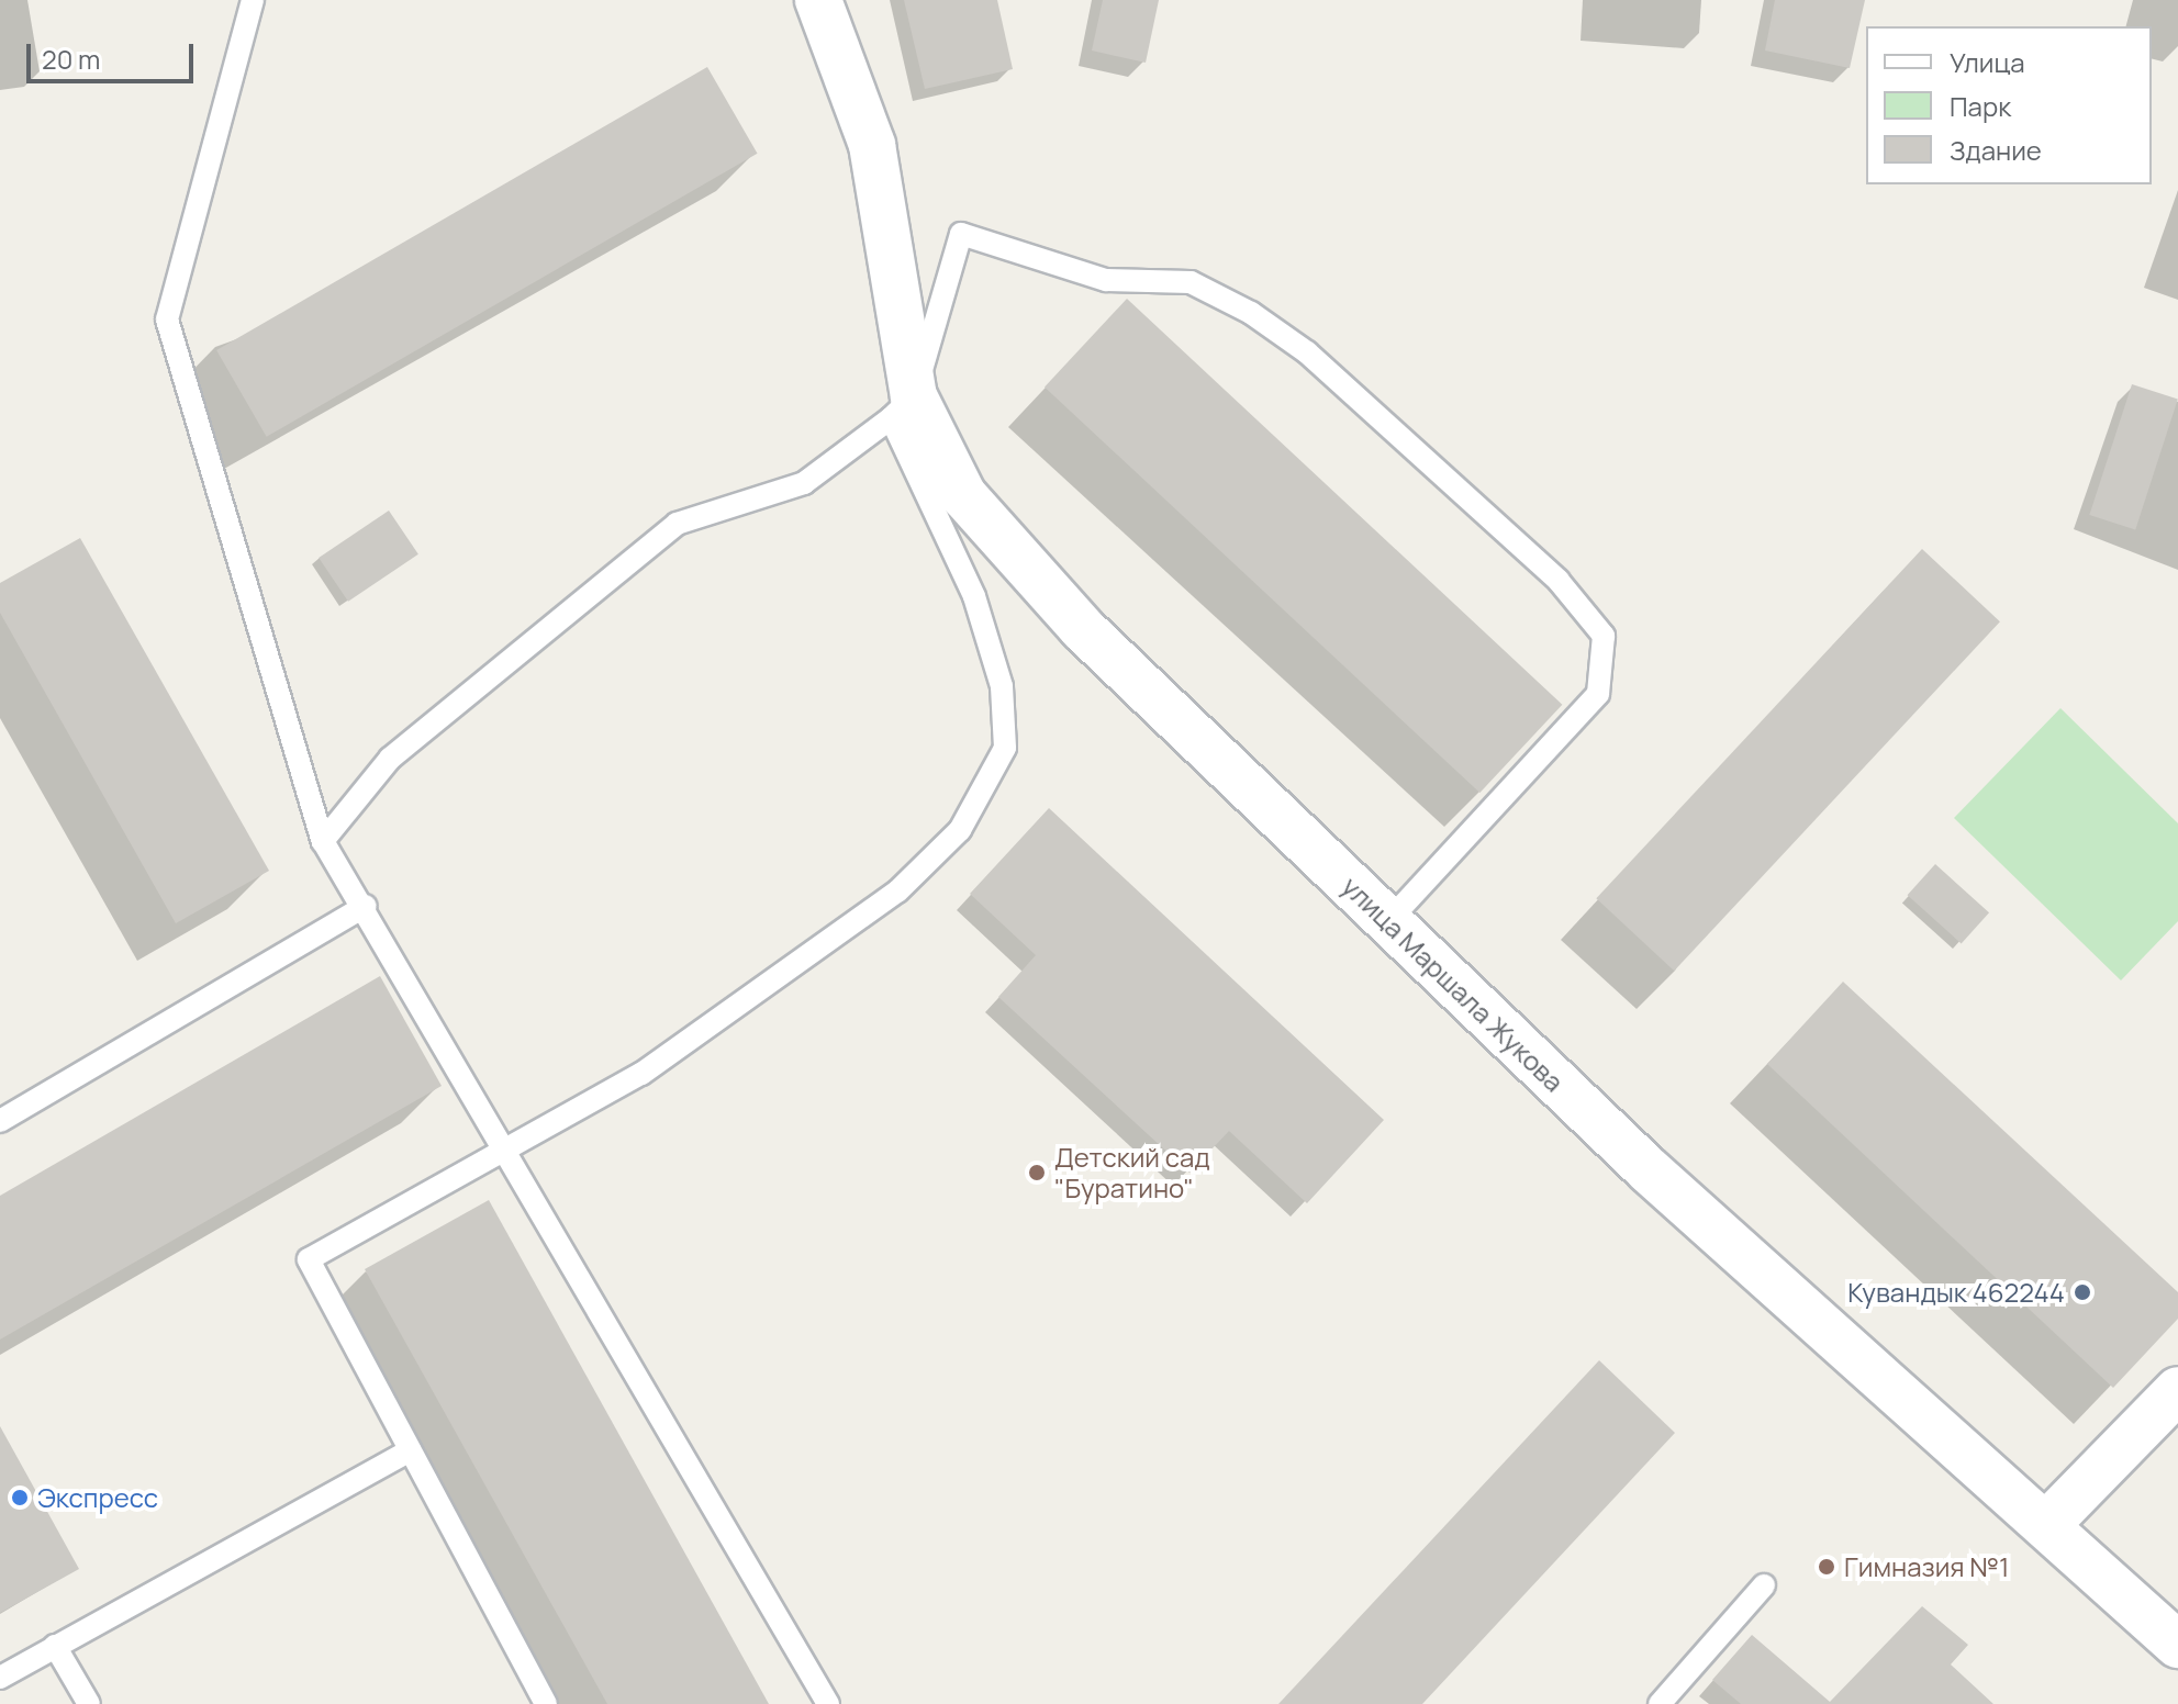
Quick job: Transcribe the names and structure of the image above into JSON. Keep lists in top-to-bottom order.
{
  "streets": {
    "street": ["улица Маршала Жукова"]
  },
  "places": [
    "Детский сад \"Буратино\"",
    "Кувандык 462244",
    "Экспресс",
    "Гимназия №1"
  ],
  "legend": ["Улица", "Парк", "Здание"],
  "scale_bar": "20 m"
}
